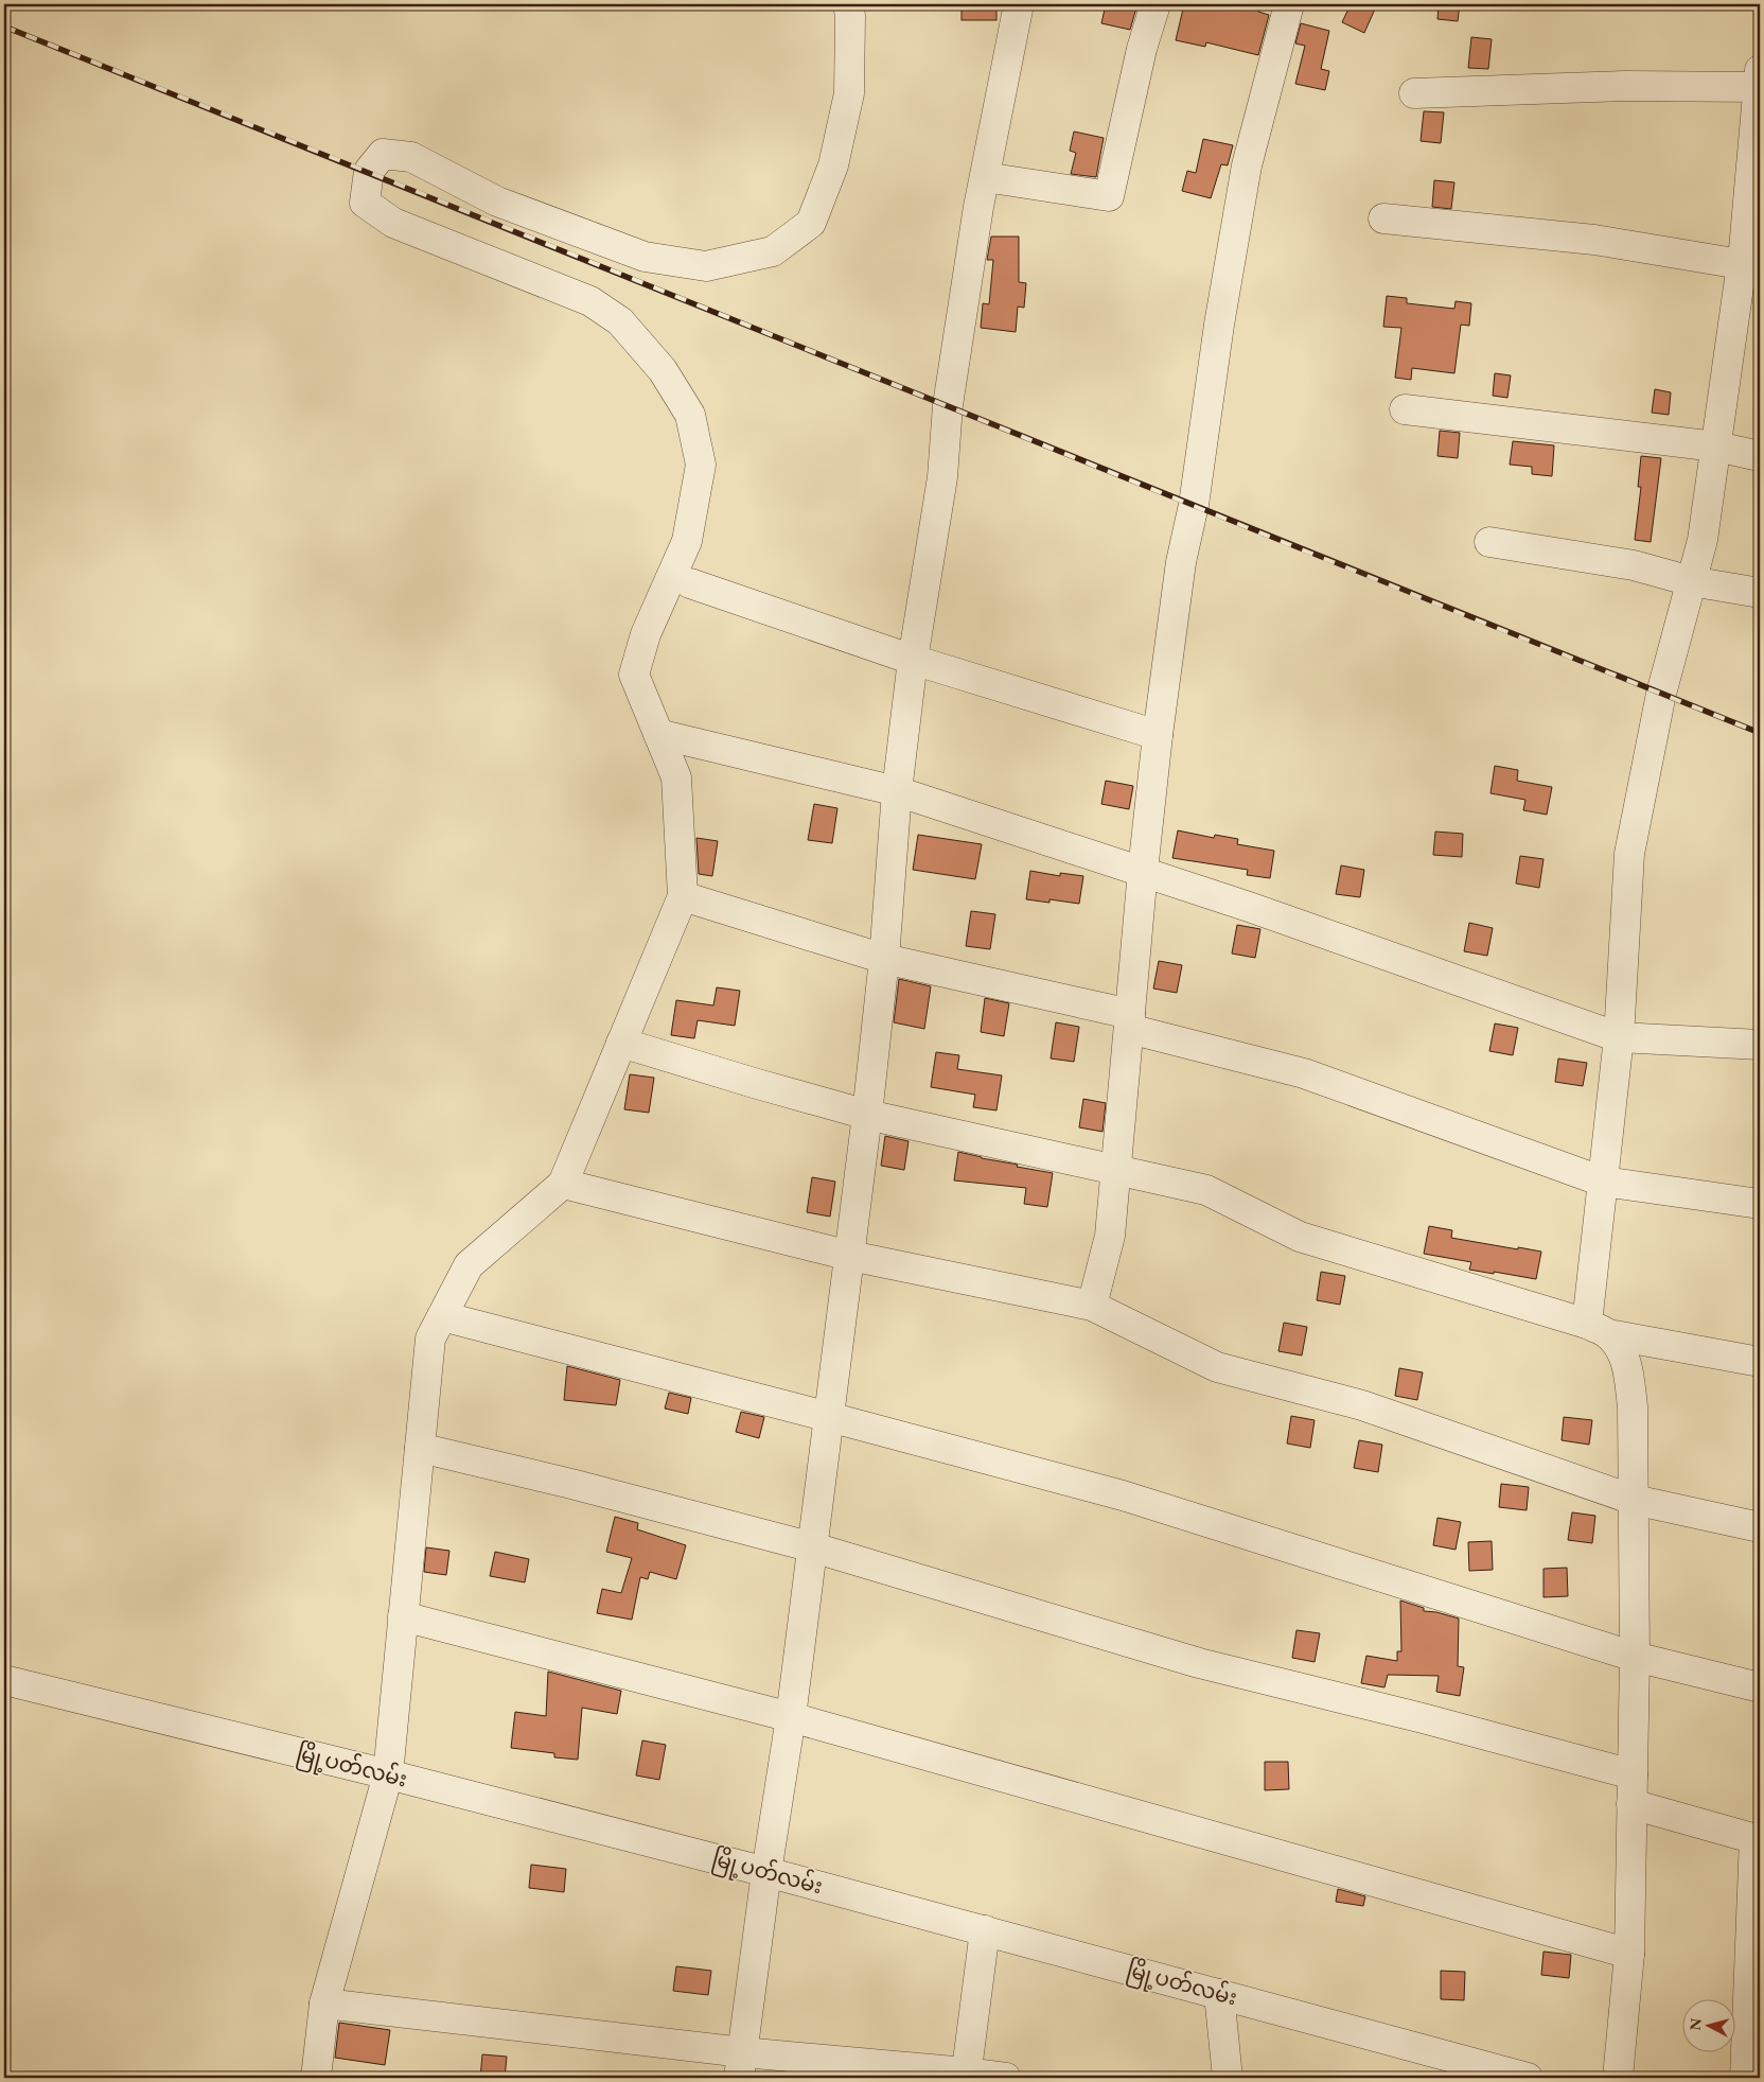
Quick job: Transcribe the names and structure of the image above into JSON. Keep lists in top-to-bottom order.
{
  "streets": {
    "street": ["မြို့ပတ်လမ်း"]
  },
  "north": "left"
}
